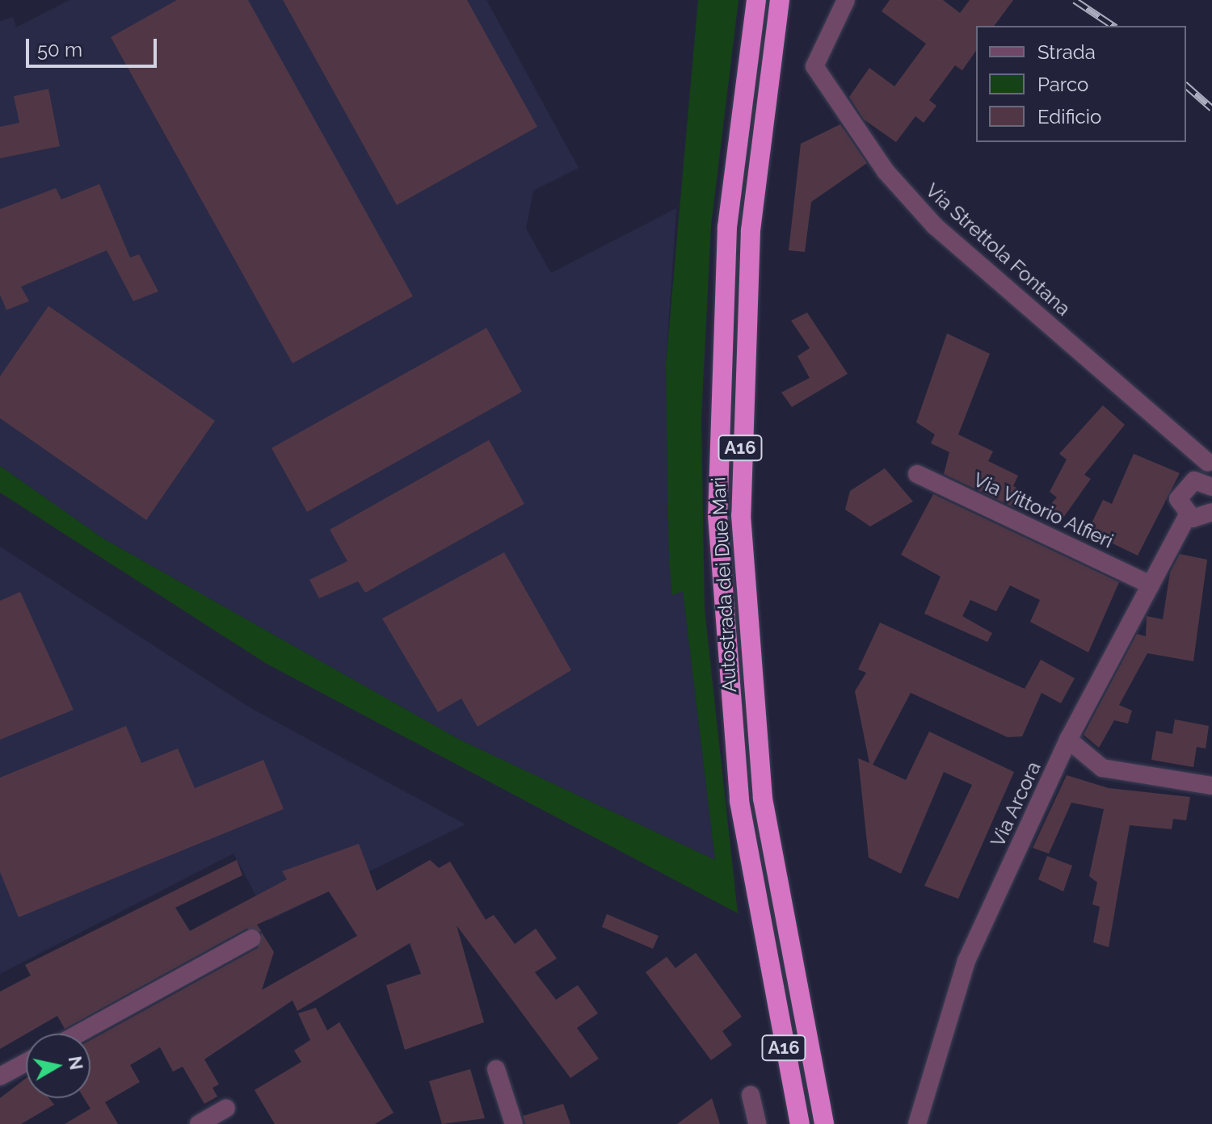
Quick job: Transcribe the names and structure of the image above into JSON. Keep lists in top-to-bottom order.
{
  "streets": {
    "highway": ["A16", "Autostrada dei Due Mari"],
    "street": ["Via Strettola Fontana", "Via Vittorio Alfieri", "Via Arcora"]
  },
  "crossings": [
    ["Via Strettola Fontana", "Via Arcora"],
    ["Via Vittorio Alfieri", "Via Arcora"]
  ],
  "legend": ["Strada", "Parco", "Edificio"],
  "scale_bar": "50 m",
  "north": "right"
}
